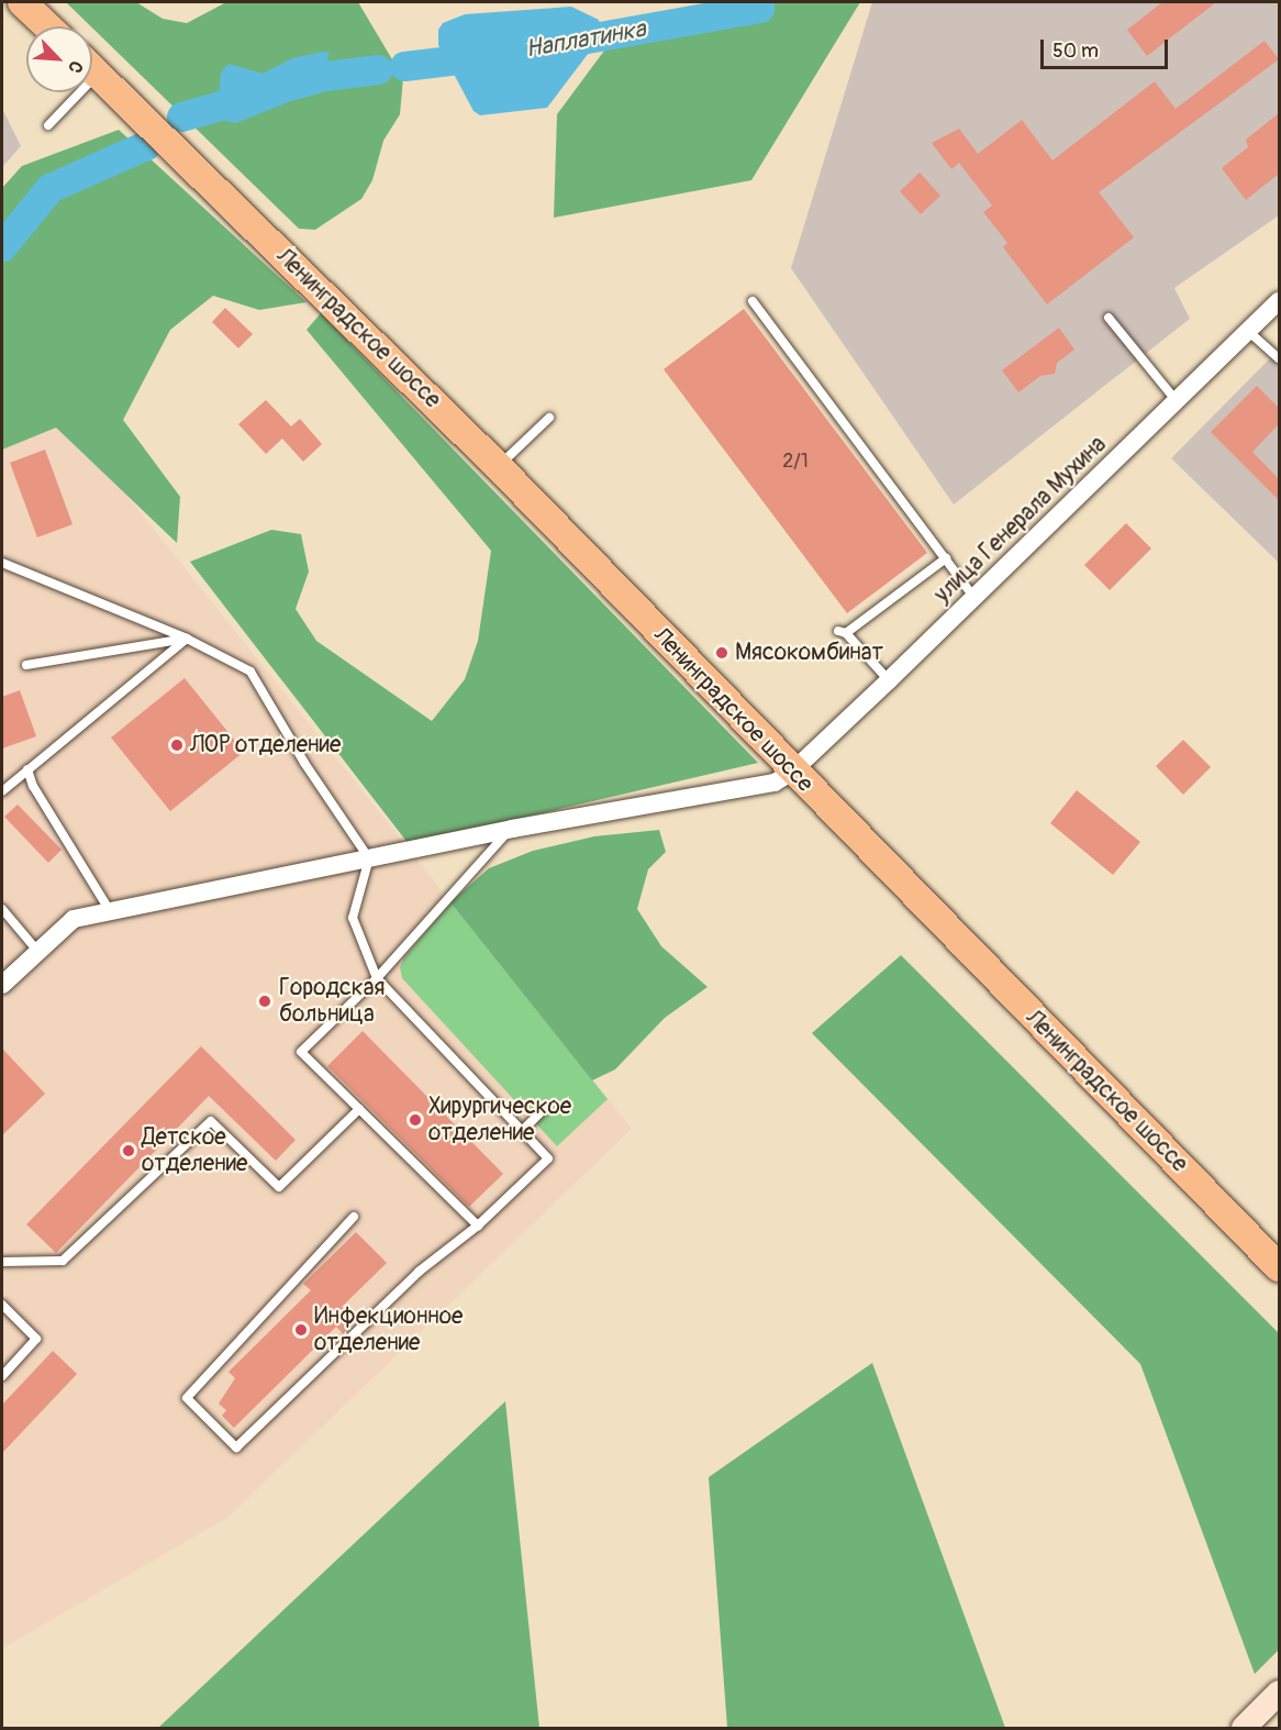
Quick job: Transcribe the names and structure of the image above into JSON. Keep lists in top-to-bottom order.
{
  "streets": {
    "main road": ["Ленинградское шоссе"],
    "street": ["улица Генерала Мухина"]
  },
  "crossings": [
    ["Ленинградское шоссе", "улица Генерала Мухина"]
  ],
  "water": ["Наплатинка"],
  "places": [
    "Мясокомбинат",
    "ЛОР отделение",
    "Городская больница",
    "Хирургическое отделение",
    "Детское отделение",
    "Инфекционное отделение"
  ],
  "house_numbers": ["2/1"],
  "scale_bar": "50 m",
  "north": "bottom right"
}
